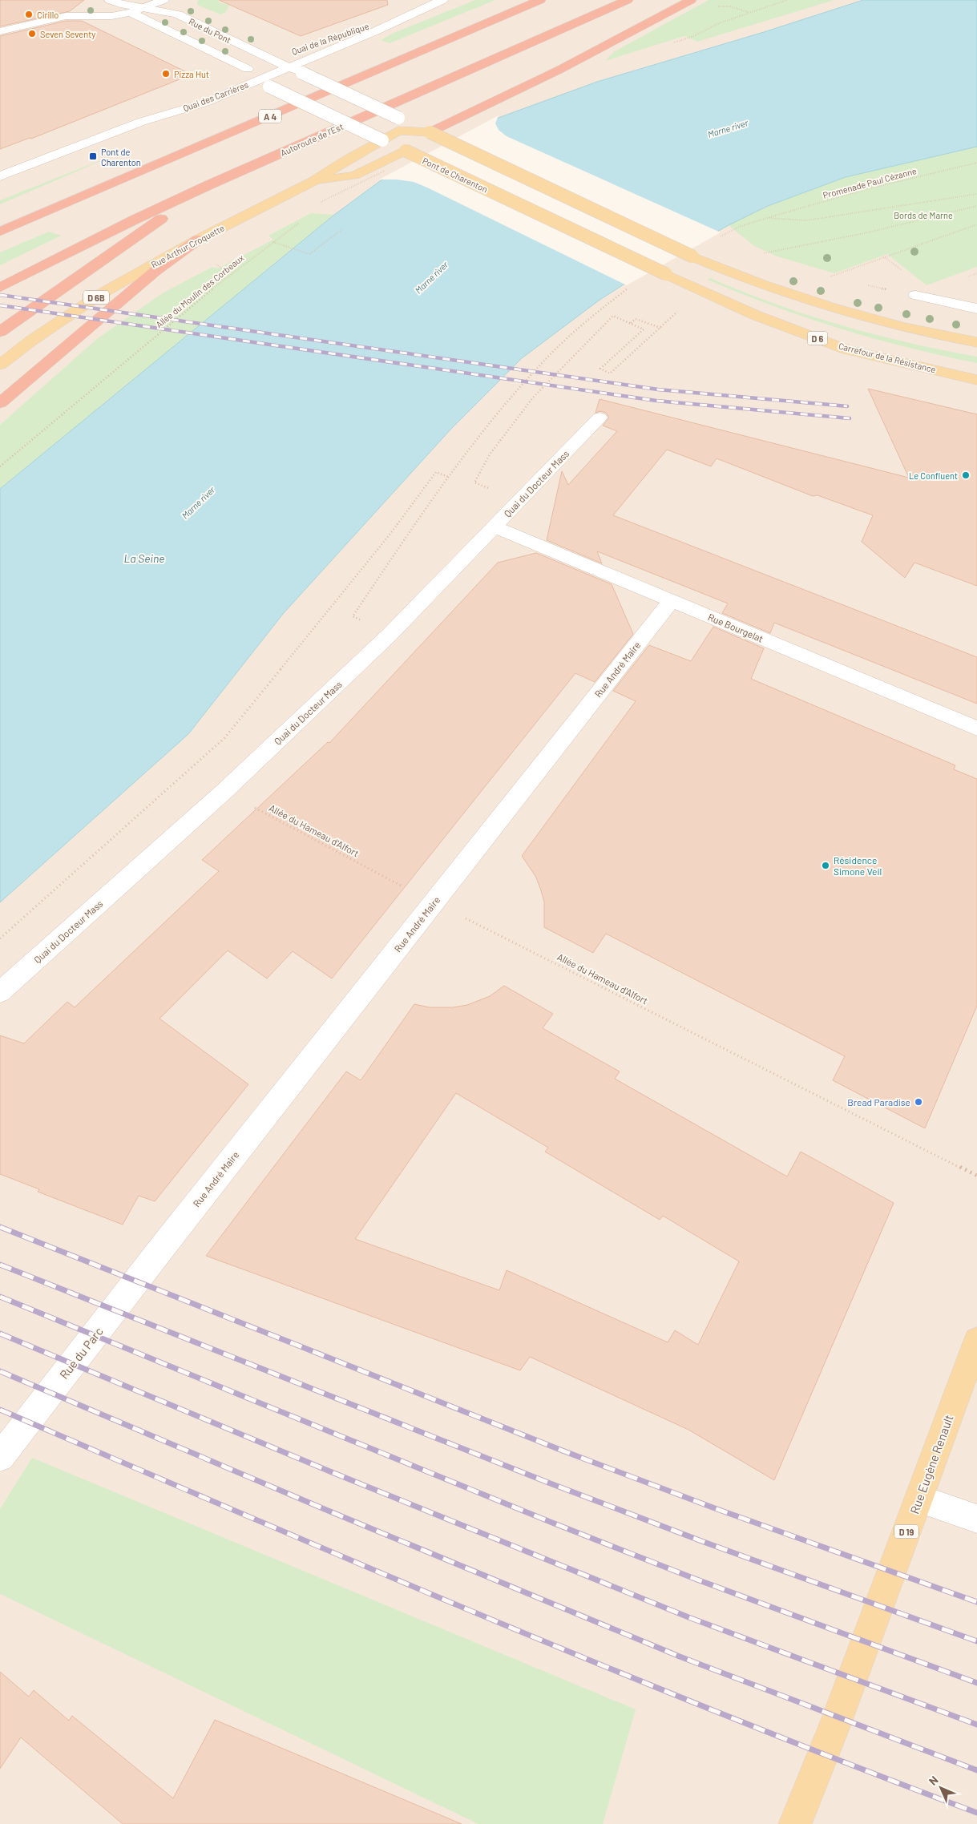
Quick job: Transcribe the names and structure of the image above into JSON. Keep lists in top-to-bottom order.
{
  "streets": {
    "highway": ["A 4", "Autoroute de l’Est"],
    "main road": [
      "Pont de Charenton",
      "Rue Arthur Croquette",
      "D 6B",
      "D 6",
      "Carrefour de la Résistance",
      "Rue Eugène Renault",
      "D 19"
    ],
    "street": [
      "Rue du Pont",
      "Quai de la République",
      "Quai des Carrières",
      "Quai du Docteur Mass",
      "Rue Bourgelat",
      "Rue André Maire",
      "Rue du Parc"
    ],
    "path": ["Promenade Paul Cézanne", "Allée du Moulin des Corbeaux", "Allée du Hameau d'Alfort"]
  },
  "crossings": [
    ["Rue du Pont", "Quai de la République"],
    ["Rue du Pont", "Quai des Carrières"],
    ["Rue du Pont", "Pont de Charenton"],
    ["Quai de la République", "Quai des Carrières"],
    ["Quai de la République", "Pont de Charenton"],
    ["Quai des Carrières", "Pont de Charenton"],
    ["Pont de Charenton", "Rue Arthur Croquette"],
    ["Pont de Charenton", "Carrefour de la Résistance"],
    ["Quai du Docteur Mass", "Rue Bourgelat"],
    ["Quai du Docteur Mass", "Allée du Hameau d'Alfort"],
    ["Rue Bourgelat", "Rue André Maire"],
    ["Rue André Maire", "Allée du Hameau d'Alfort"],
    ["Rue André Maire", "Rue du Parc"]
  ],
  "water": ["Marne river", "La Seine"],
  "parks": ["Bords de Marne"],
  "places": {
    "other": [
      "Cirillo",
      "Seven Seventy",
      "Pizza Hut",
      "Le Confluent",
      "Résidence Simone Veil",
      "Bread Paradise"
    ],
    "transit": ["Pont de Charenton"]
  },
  "north": "top left"
}
